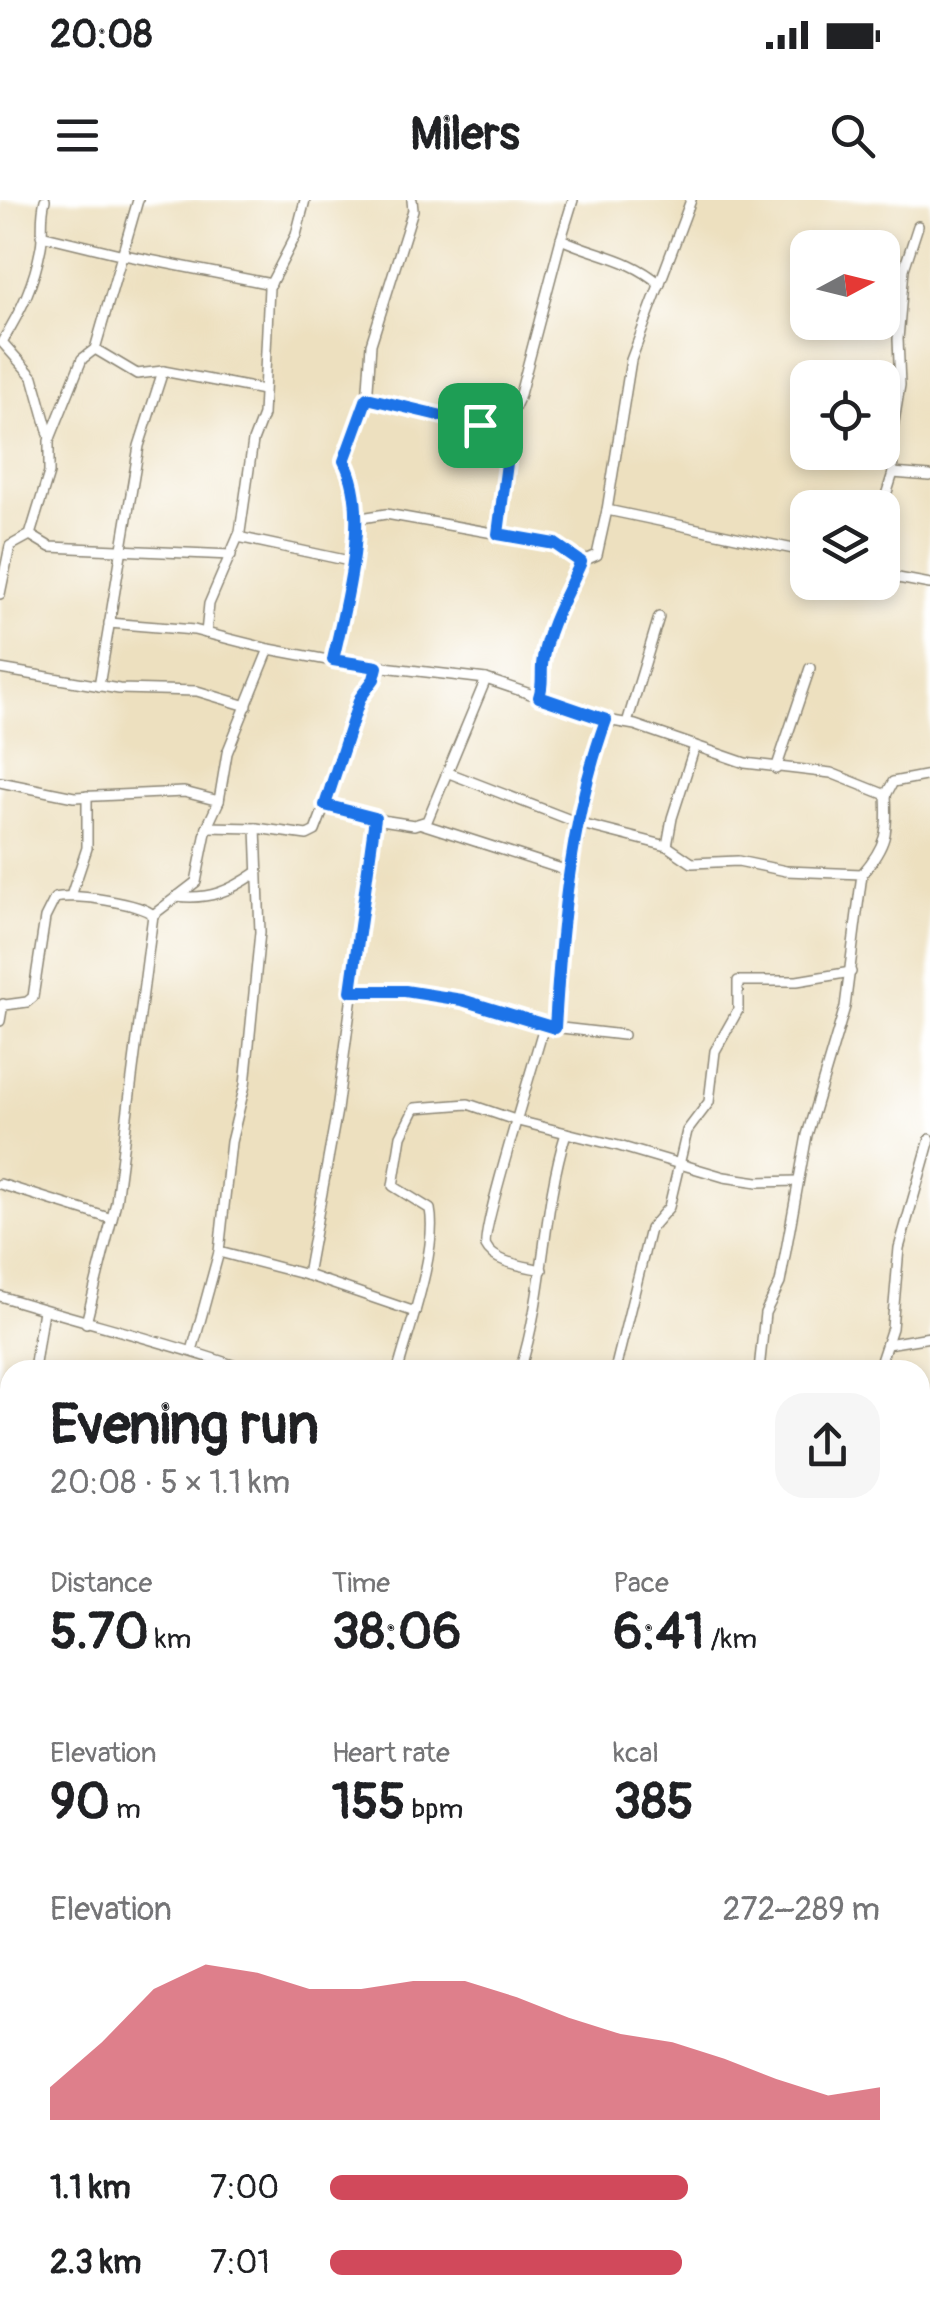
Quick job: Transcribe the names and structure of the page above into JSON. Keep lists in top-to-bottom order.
{
  "north": "right",
  "page": {
    "status": "20:08",
    "header": "Milers",
    "heading": ["Evening run", "20:08 · 5 × 1.1 km"],
    "stats": [
      ["Distance", "5.70 km"],
      ["Time", "38:06"],
      ["Pace", "6:41 /km"],
      ["Elevation", "90 m"],
      ["Heart rate", "155 bpm"],
      ["kcal", "385"]
    ],
    "chart": ["Elevation", "272–289 m"],
    "list": [
      {
        "name": "1.1 km",
        "note": "7:00"
      },
      {
        "name": "2.3 km",
        "note": "7:01"
      }
    ]
  }
}
